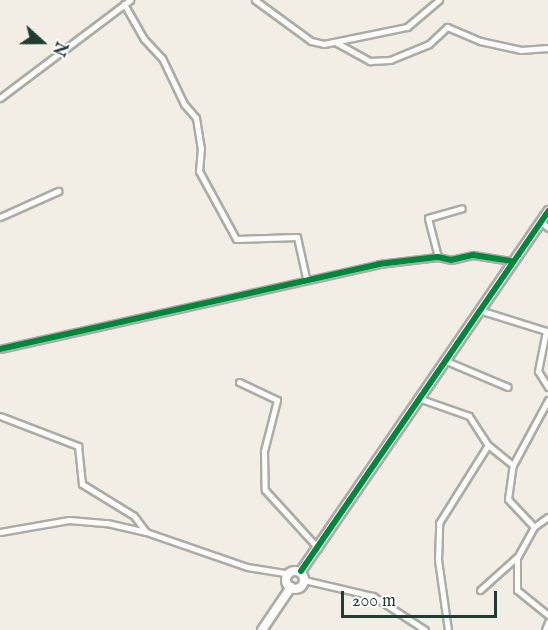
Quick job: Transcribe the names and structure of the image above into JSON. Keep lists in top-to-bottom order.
{
  "scale_bar": "200 m",
  "north": "right"
}
